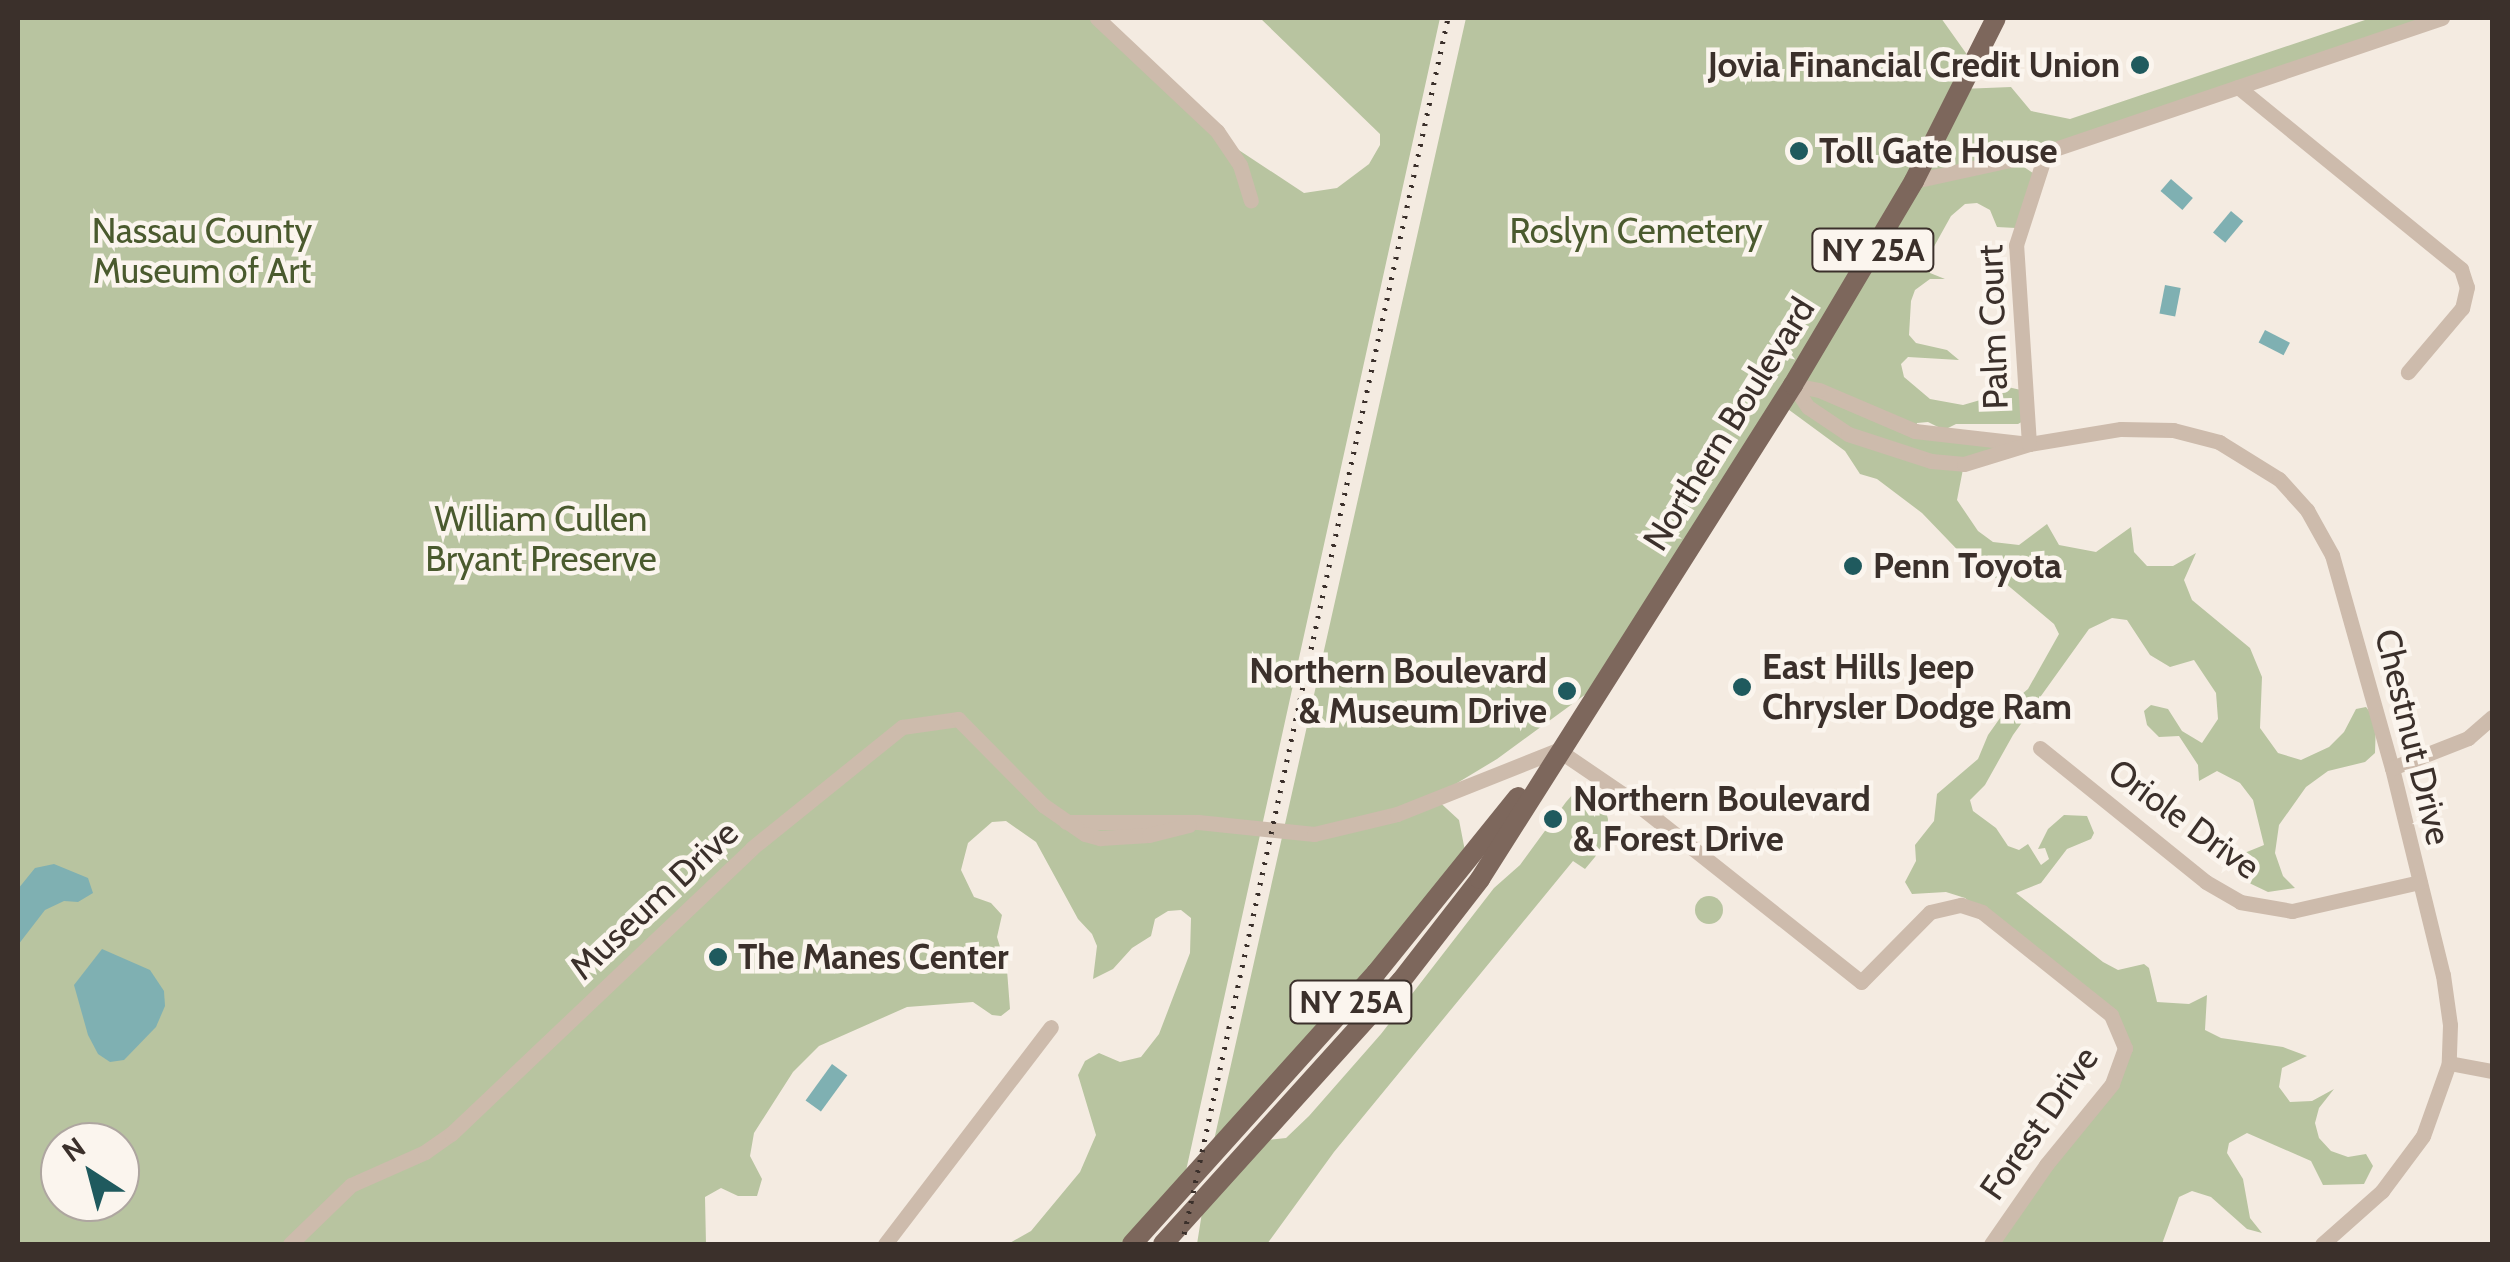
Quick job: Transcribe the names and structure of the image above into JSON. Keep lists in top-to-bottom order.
{
  "streets": {
    "main road": ["NY 25A", "Northern Boulevard"],
    "street": [
      "Palm Court",
      "Chestnut Drive",
      "Oriole Drive",
      "Museum Drive",
      "Forest Drive"
    ]
  },
  "crossings": [
    ["Palm Court", "Chestnut Drive"],
    ["Northern Boulevard", "Chestnut Drive"],
    ["Northern Boulevard", "Museum Drive"],
    ["Northern Boulevard", "Forest Drive"],
    ["Chestnut Drive", "Oriole Drive"],
    ["Museum Drive", "Forest Drive"]
  ],
  "parks": ["Nassau County Museum of Art", "Roslyn Cemetery", "William Cullen Bryant Preserve"],
  "places": [
    "Jovia Financial Credit Union",
    "Toll Gate House",
    "Penn Toyota",
    "East Hills Jeep Chrysler Dodge Ram",
    "Northern Boulevard & Museum Drive",
    "Northern Boulevard & Forest Drive",
    "The Manes Center"
  ],
  "north": "top left"
}
